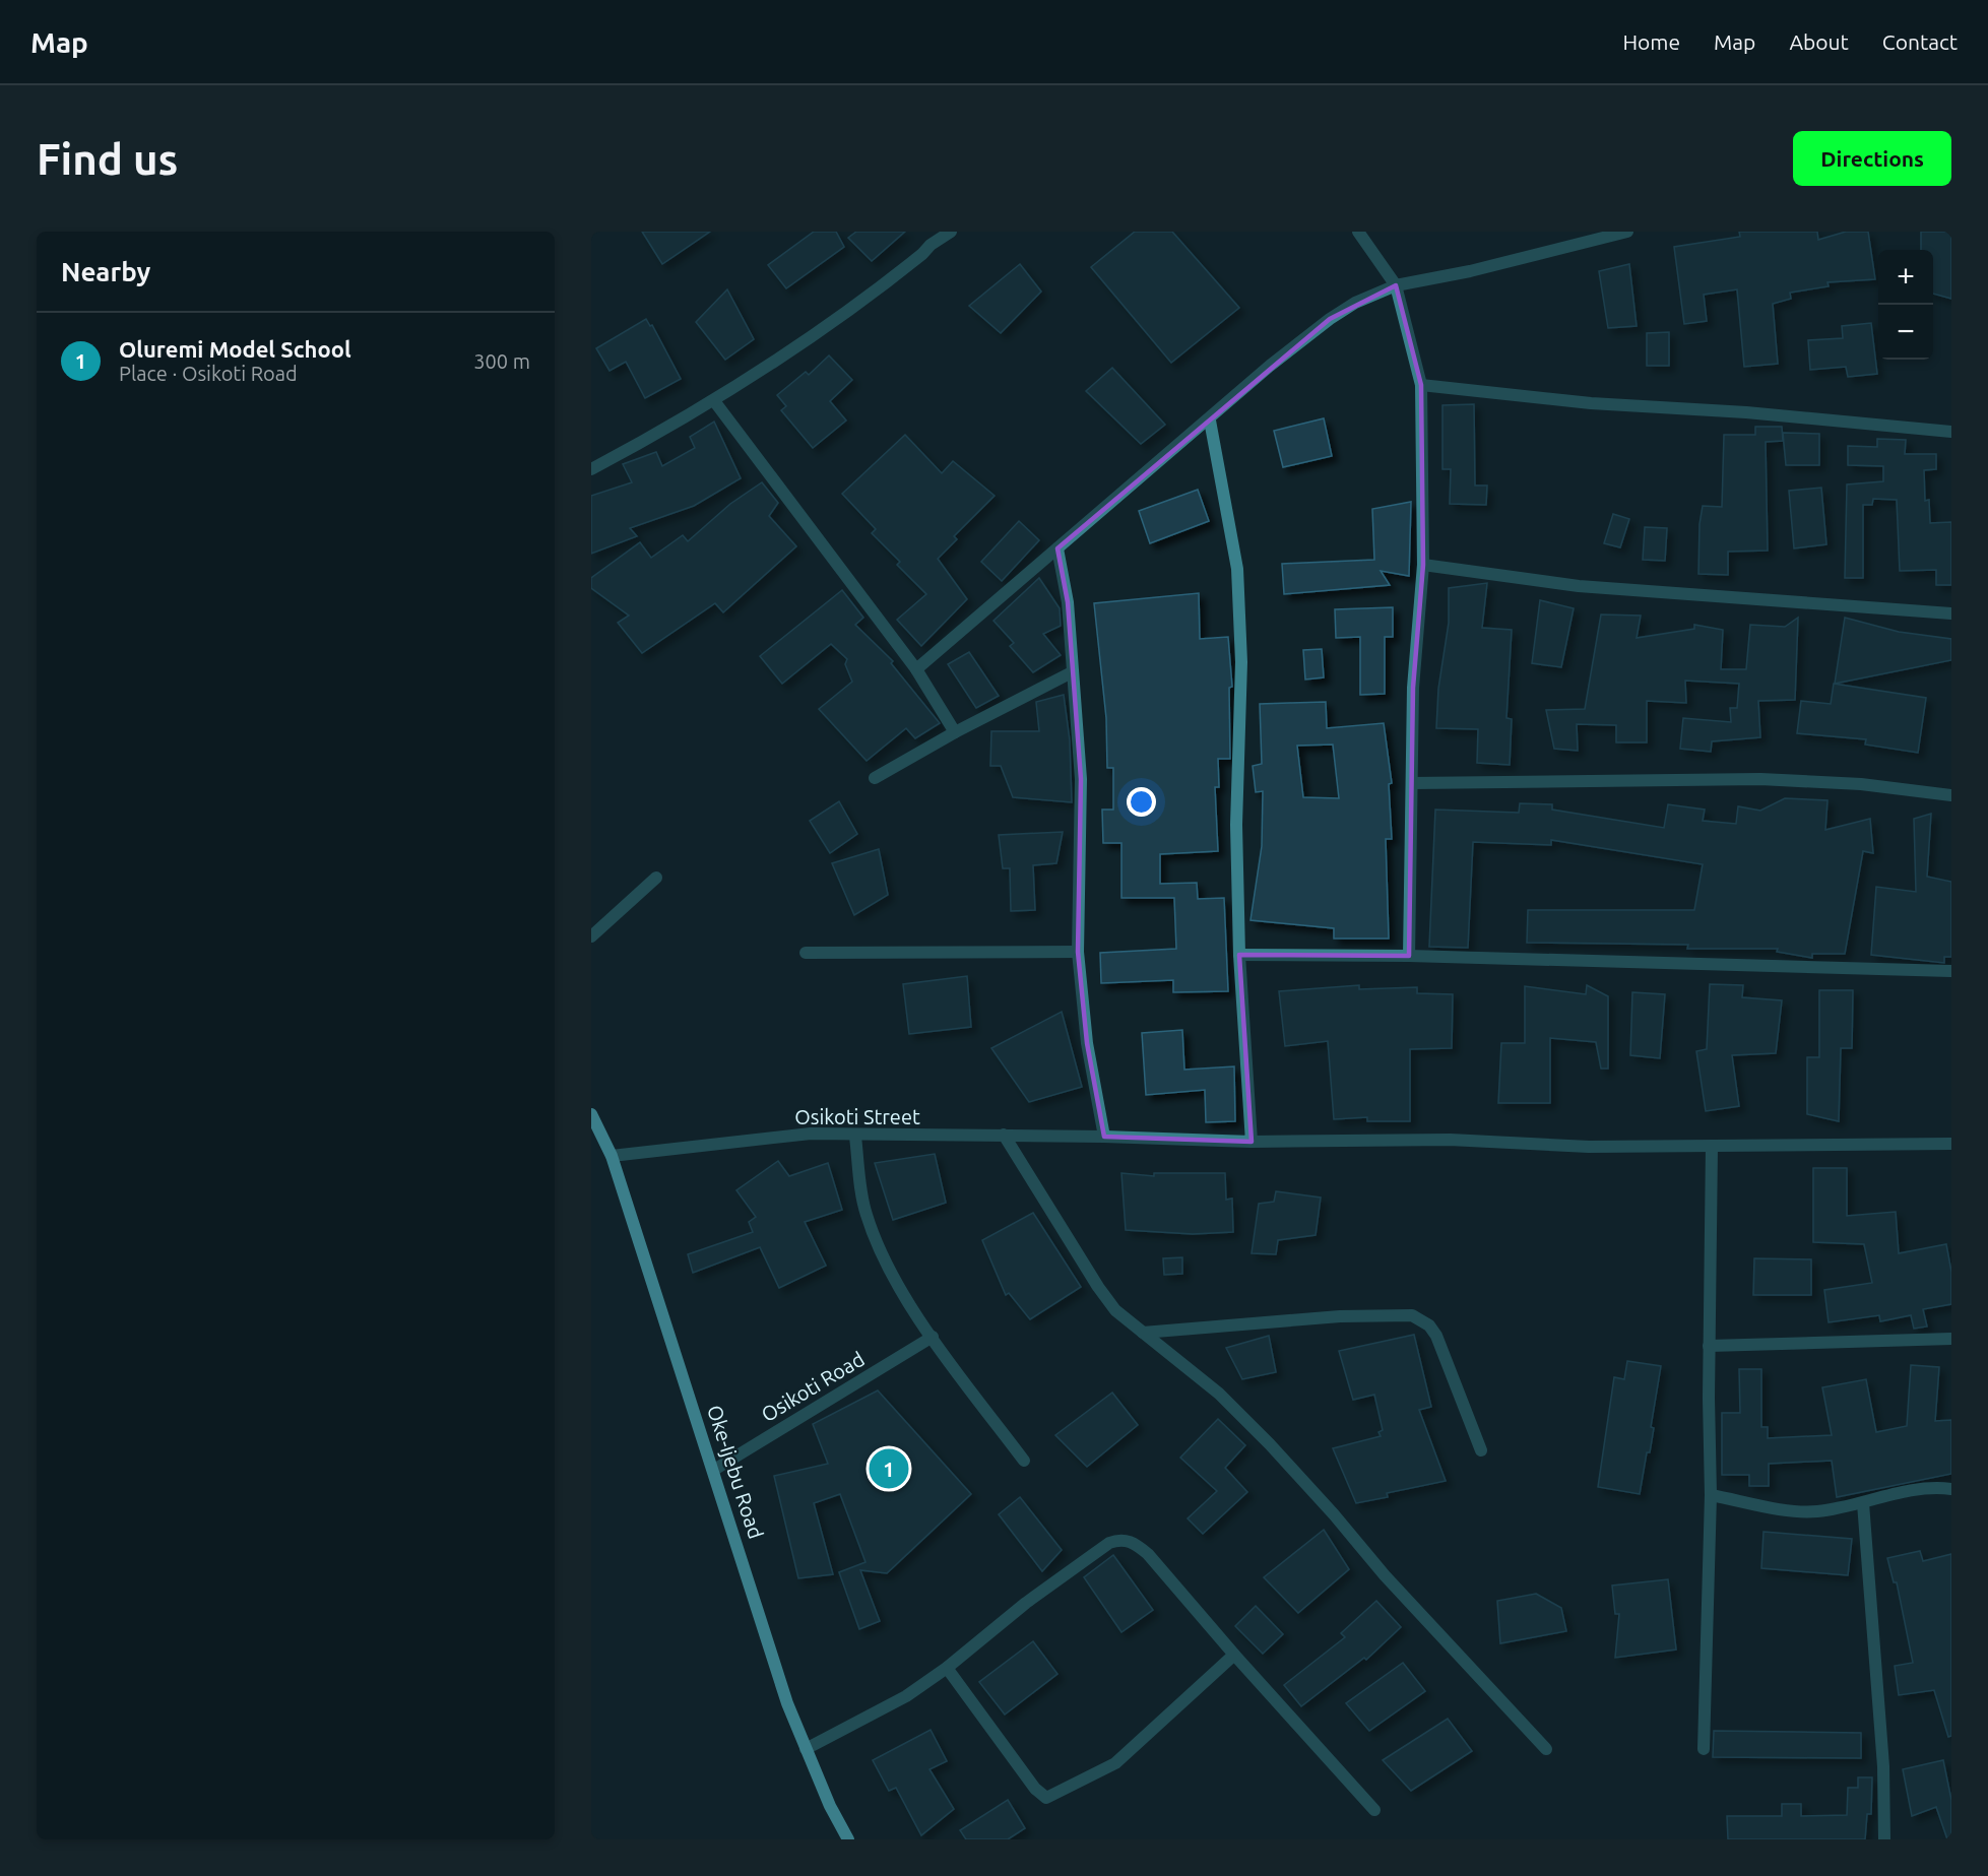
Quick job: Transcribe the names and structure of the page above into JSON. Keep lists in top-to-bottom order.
{
  "streets": {
    "main road": ["Oke-Ijebu Road"],
    "street": ["Osikoti Street", "Osikoti Road"]
  },
  "crossings": [
    ["Osikoti Street", "Oke-Ijebu Road"],
    ["Osikoti Road", "Oke-Ijebu Road"]
  ],
  "page": {
    "header": "Map",
    "nav": [
      "Home",
      "Map",
      "About",
      "Contact"
    ],
    "buttons": "Directions",
    "title": "Find us",
    "heading": "Nearby",
    "map_buttons": ["+", "−"],
    "list": [
      {
        "mark": "1",
        "name": "Oluremi Model School",
        "note": "Place · Osikoti Road",
        "value": "300 m"
      }
    ],
    "pins": "1"
  }
}
